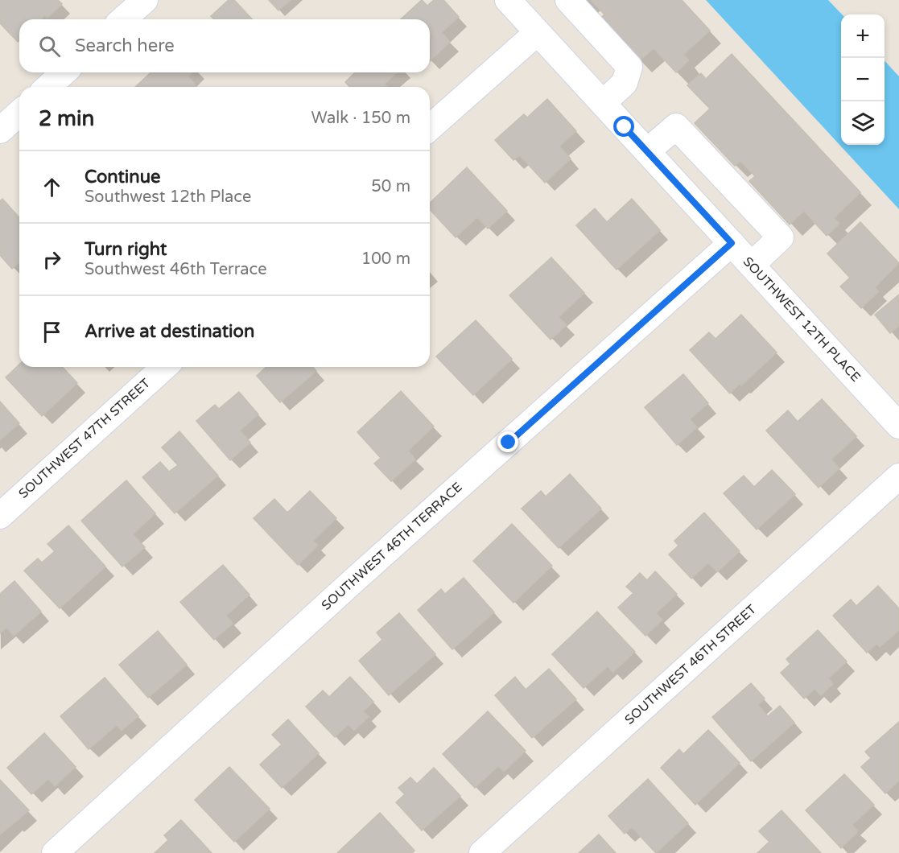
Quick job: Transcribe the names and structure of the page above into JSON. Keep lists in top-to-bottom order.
{
  "streets": {
    "street": [
      "SOUTHWEST 12TH PLACE",
      "SOUTHWEST 47TH STREET",
      "SOUTHWEST 46TH TERRACE",
      "SOUTHWEST 46TH STREET"
    ]
  },
  "crossings": [
    ["SOUTHWEST 12TH PLACE", "SOUTHWEST 46TH TERRACE"]
  ],
  "page": {
    "map_buttons": ["+", "−"],
    "search": "Search here",
    "heading": ["2 min", "Walk · 150 m"],
    "list": [
      ["Continue", "Southwest 12th Place", "50 m"],
      ["Turn right", "Southwest 46th Terrace", "100 m"],
      "Arrive at destination"
    ]
  }
}
